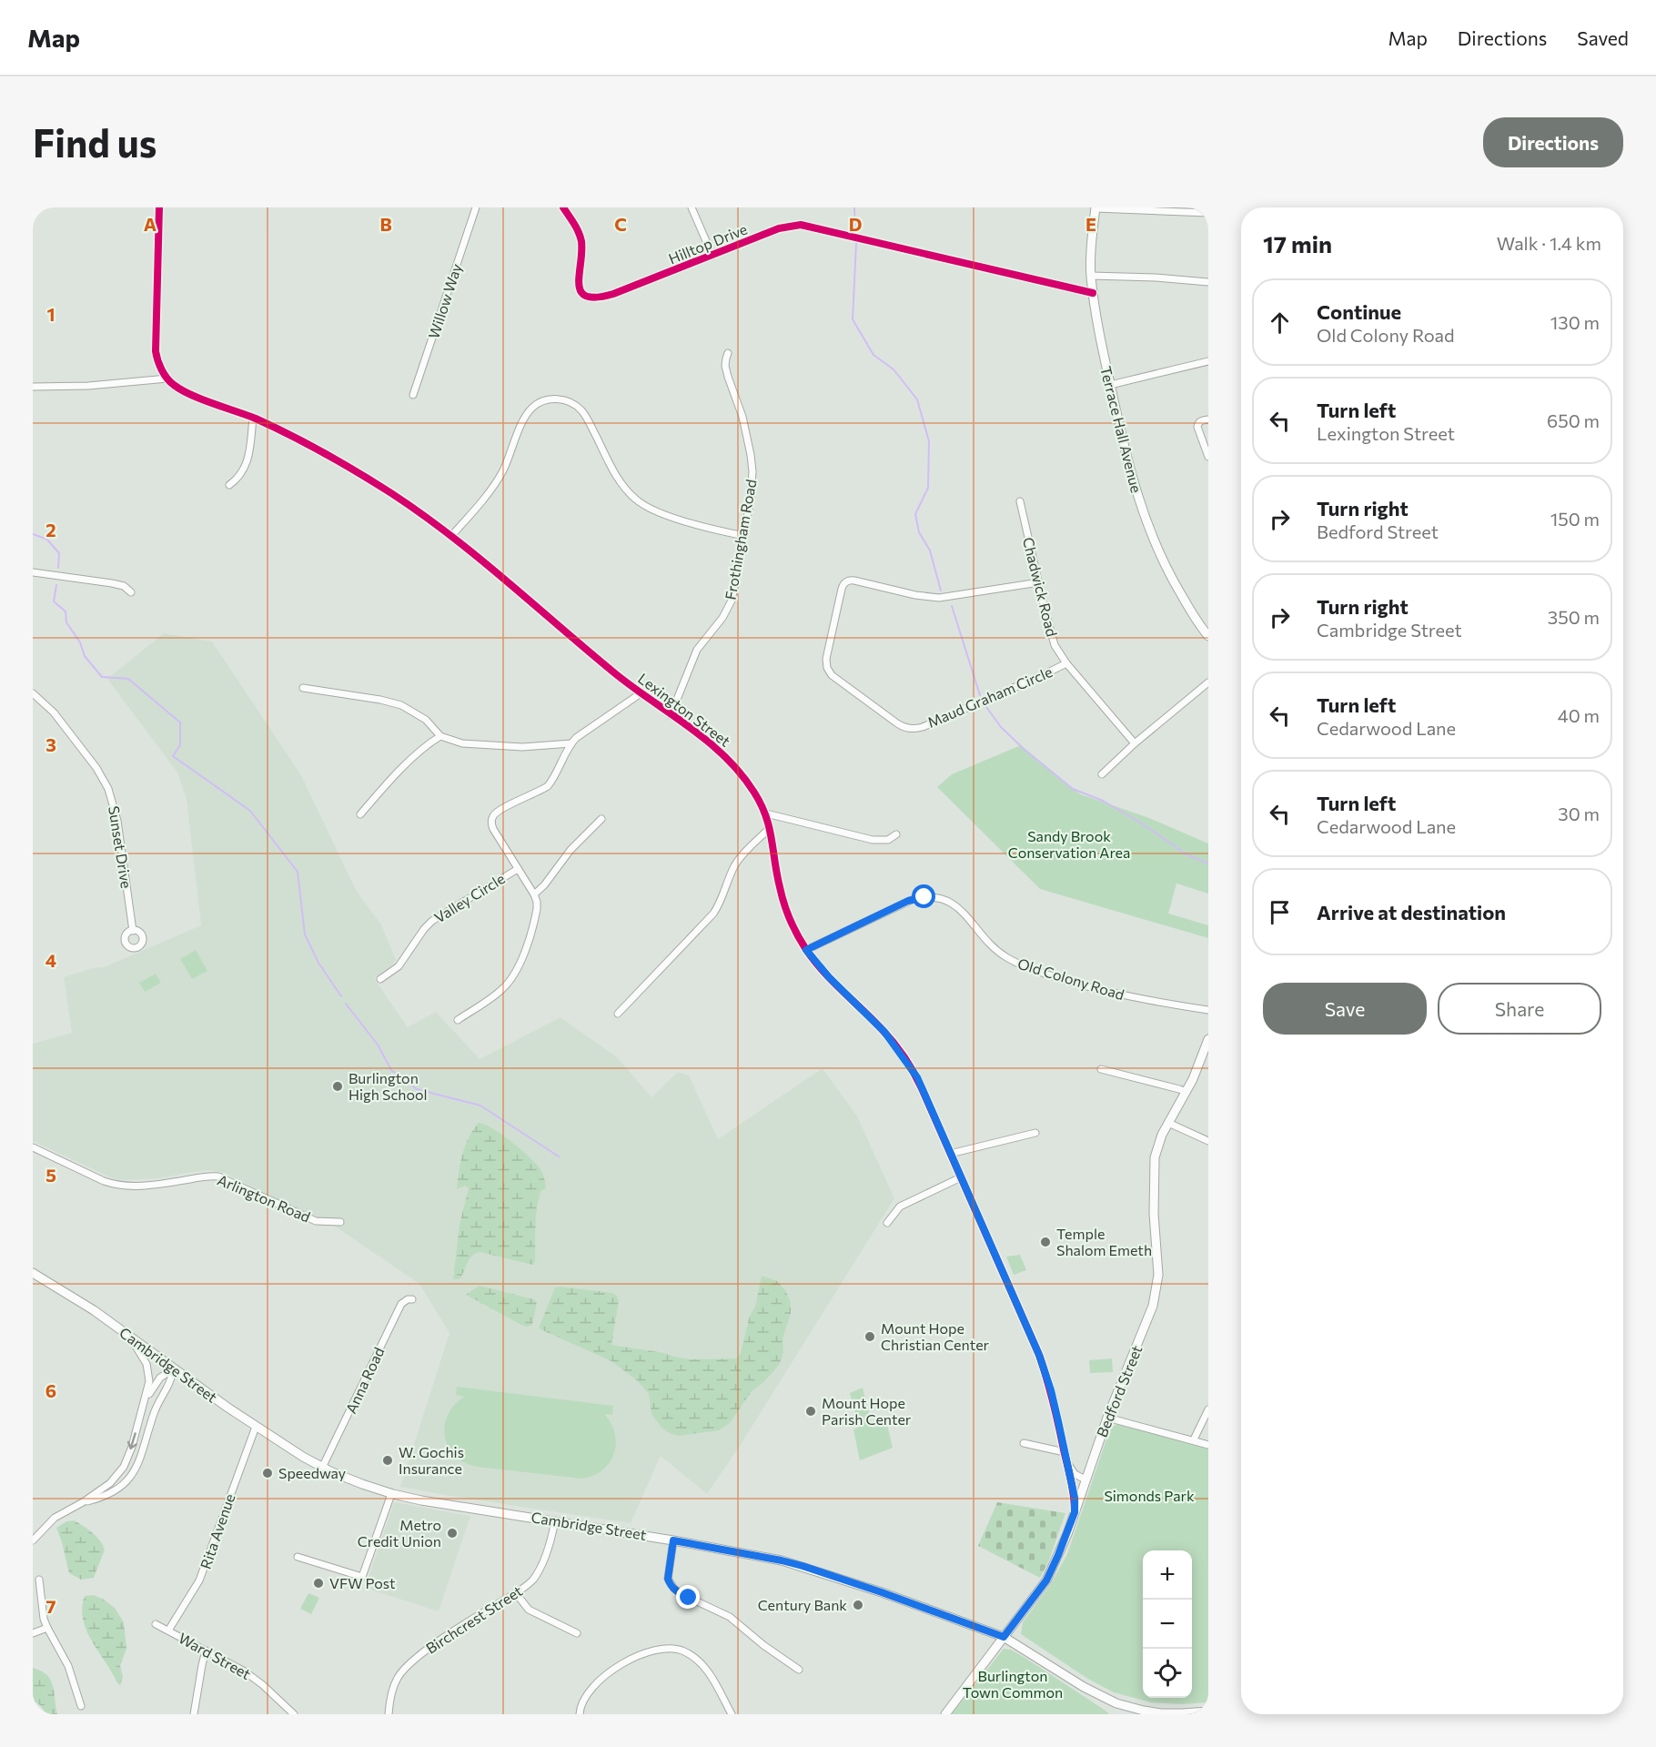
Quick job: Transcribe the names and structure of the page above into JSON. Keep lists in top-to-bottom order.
{
  "streets": {
    "main road": ["Terrace Hall Avenue", "Cambridge Street", "Bedford Street"],
    "street": [
      "Hilltop Drive",
      "Willow Way",
      "Frothingham Road",
      "Chadwick Road",
      "Maud Graham Circle",
      "Lexington Street",
      "Sunset Drive",
      "Valley Circle",
      "Old Colony Road",
      "Arlington Road",
      "Anna Road",
      "Rita Avenue",
      "Birchcrest Street",
      "Ward Street"
    ]
  },
  "crossings": [
    ["Hilltop Drive", "Terrace Hall Avenue"],
    ["Frothingham Road", "Lexington Street"],
    ["Chadwick Road", "Maud Graham Circle"],
    ["Lexington Street", "Old Colony Road"],
    ["Lexington Street", "Bedford Street"],
    ["Cambridge Street", "Anna Road"],
    ["Cambridge Street", "Bedford Street"],
    ["Cambridge Street", "Rita Avenue"],
    ["Cambridge Street", "Birchcrest Street"],
    ["Rita Avenue", "Ward Street"]
  ],
  "parks": ["Sandy Brook Conservation Area", "Simonds Park", "Burlington Town Common"],
  "places": [
    "Burlington High School",
    "Temple Shalom Emeth",
    "Mount Hope Christian Center",
    "Mount Hope Parish Center",
    "W. Gochis Insurance",
    "Speedway",
    "Metro Credit Union",
    "VFW Post",
    "Century Bank"
  ],
  "page": {
    "header": "Map",
    "nav": ["Map", "Directions", "Saved"],
    "buttons": [
      "Directions",
      ["Save", "Share"]
    ],
    "title": "Find us",
    "heading": ["17 min", "Walk · 1.4 km"],
    "list": [
      ["Continue", "Old Colony Road", "130 m"],
      ["Turn left", "Lexington Street", "650 m"],
      ["Turn right", "Bedford Street", "150 m"],
      ["Turn right", "Cambridge Street", "350 m"],
      ["Turn left", "Cedarwood Lane", "40 m"],
      ["Turn left", "Cedarwood Lane", "30 m"],
      "Arrive at destination"
    ],
    "map_buttons": ["+", "−"]
  },
  "grid": {
    "columns": [
      "A",
      "B",
      "C",
      "D",
      "E"
    ],
    "rows": [
      "1",
      "2",
      "3",
      "4",
      "5",
      "6",
      "7"
    ]
  }
}
